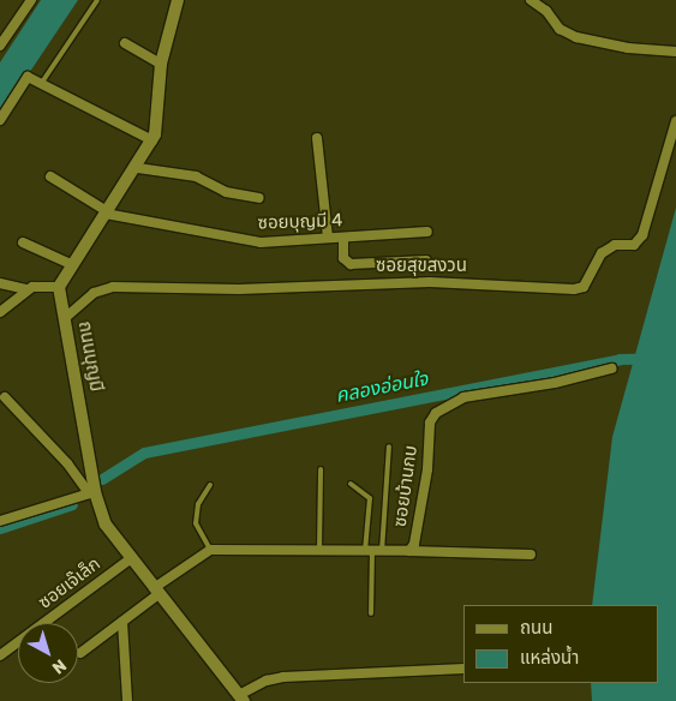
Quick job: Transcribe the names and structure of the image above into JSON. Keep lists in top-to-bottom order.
{
  "streets": {
    "street": [
      "ซอยบุญมี 4",
      "ซอยสุขสงวน",
      "ถนนบุญมี",
      "ซอยบ้านกบ",
      "ซอยเจ๊เล็ก"
    ]
  },
  "crossings": [
    ["ซอยสุขสงวน", "ถนนบุญมี"],
    ["ถนนบุญมี", "ซอยเจ๊เล็ก"]
  ],
  "water": ["คลองอ่อนใจ"],
  "legend": ["ถนน", "แหล่งน้ำ"],
  "north": "bottom right"
}
